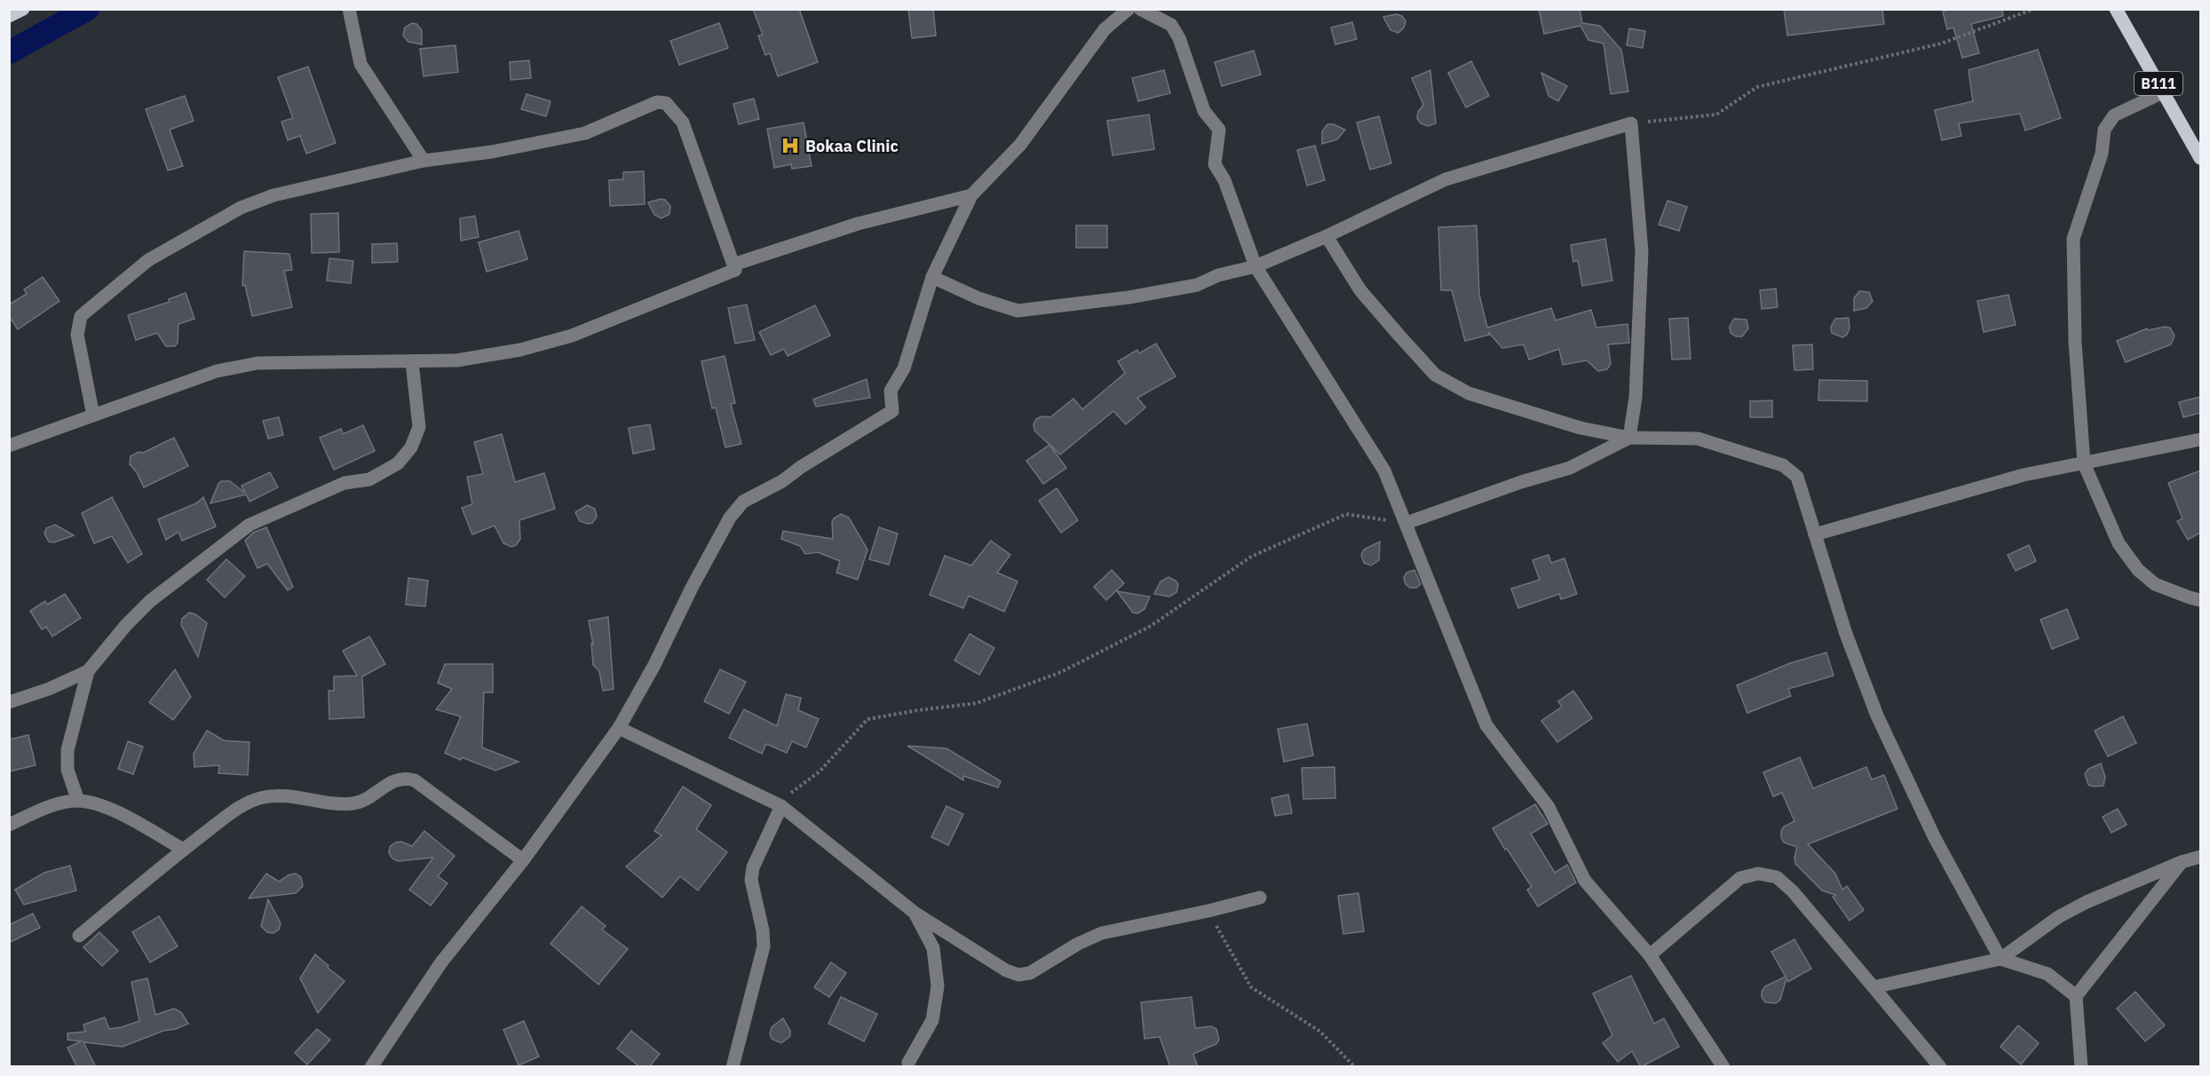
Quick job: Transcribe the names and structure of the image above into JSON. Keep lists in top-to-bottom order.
{
  "streets": {
    "main road": ["B111"]
  },
  "places": {
    "hospital": ["Bokaa Clinic"]
  }
}
